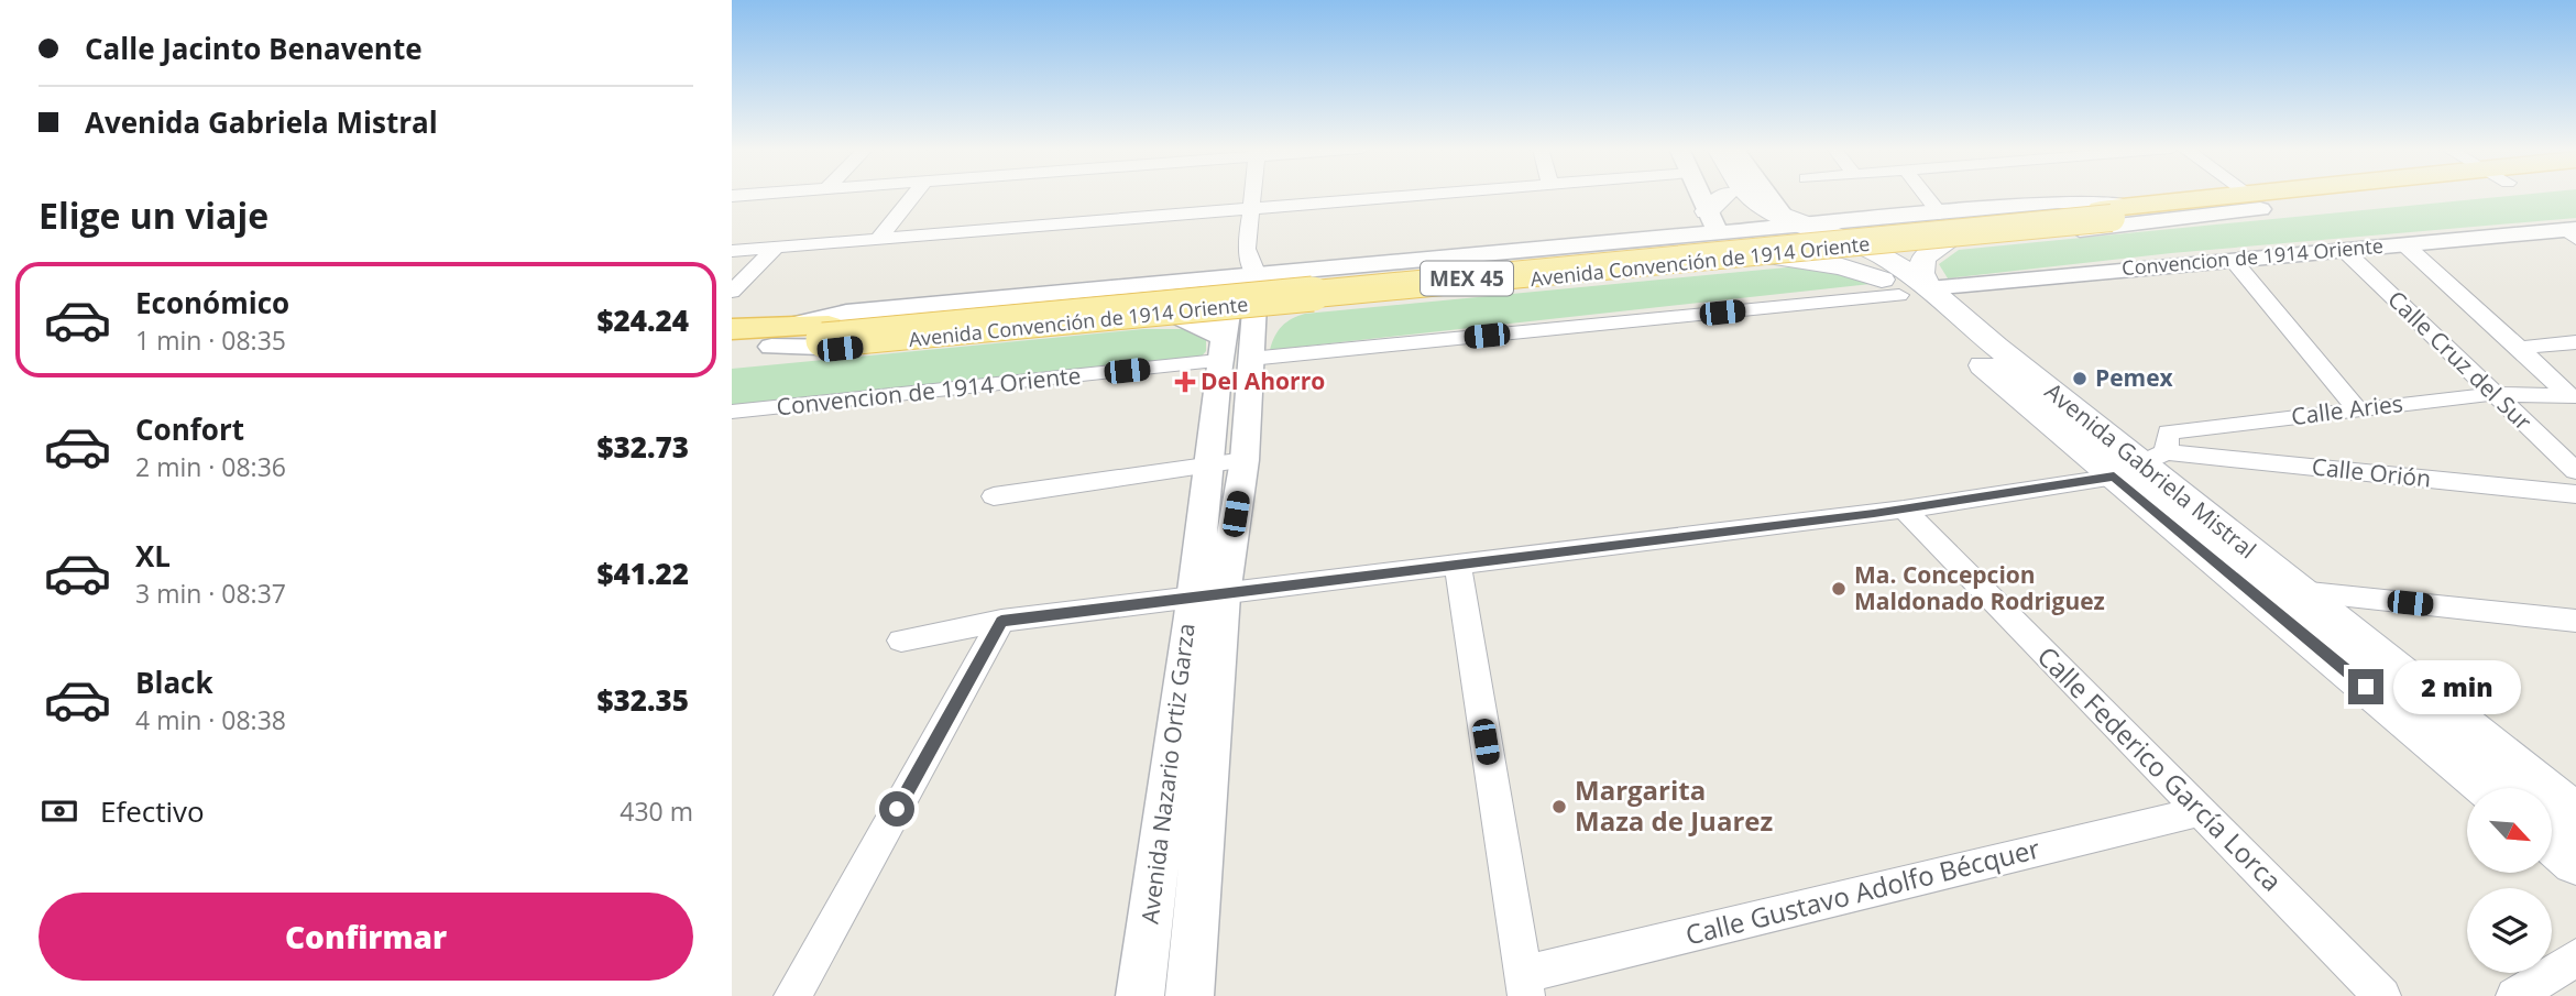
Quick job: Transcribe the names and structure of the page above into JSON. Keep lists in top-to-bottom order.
{
  "streets": {
    "main road": ["Avenida Convención de 1914 Oriente", "MEX 45", "Avenida Gabriela Mistral"],
    "street": [
      "Convencion de 1914 Oriente",
      "Calle Cruz del Sur",
      "Calle Aries",
      "Calle Orión",
      "Calle Federico García Lorca",
      "Avenida Nazario Ortiz Garza",
      "Calle Gustavo Adolfo Bécquer"
    ]
  },
  "crossings": [
    ["Convencion de 1914 Oriente", "Avenida Convención de 1914 Oriente"],
    ["Convencion de 1914 Oriente", "Calle Cruz del Sur"],
    ["Convencion de 1914 Oriente", "Avenida Gabriela Mistral"],
    ["Convencion de 1914 Oriente", "Avenida Nazario Ortiz Garza"],
    ["Avenida Convención de 1914 Oriente", "Avenida Gabriela Mistral"],
    ["Avenida Convención de 1914 Oriente", "Avenida Nazario Ortiz Garza"],
    ["Calle Cruz del Sur", "Calle Aries"],
    ["Calle Aries", "Avenida Gabriela Mistral"],
    ["Calle Aries", "Calle Orión"],
    ["Avenida Gabriela Mistral", "Calle Orión"],
    ["Calle Orión", "Calle Federico García Lorca"],
    ["Calle Orión", "Avenida Nazario Ortiz Garza"],
    ["Calle Federico García Lorca", "Calle Gustavo Adolfo Bécquer"]
  ],
  "places": {
    "other": ["Pemex", "Ma. Concepcion Maldonado Rodriguez", "Margarita Maza de Juarez"],
    "health": ["Del Ahorro"]
  },
  "north": "bottom right",
  "page": {
    "banner": ["Calle Jacinto Benavente", "Avenida Gabriela Mistral"],
    "heading": "Elige un viaje",
    "list": [
      {
        "name": "Económico",
        "note": "1 min · 08:35",
        "value": "$24.24"
      },
      {
        "name": "Confort",
        "note": "2 min · 08:36",
        "value": "$32.73"
      },
      {
        "name": "XL",
        "note": "3 min · 08:37",
        "value": "$41.22"
      },
      {
        "name": "Black",
        "note": "4 min · 08:38",
        "value": "$32.35"
      }
    ],
    "bubble": "2 min",
    "pay": ["Efectivo", "430 m"],
    "buttons": "Confirmar"
  }
}
